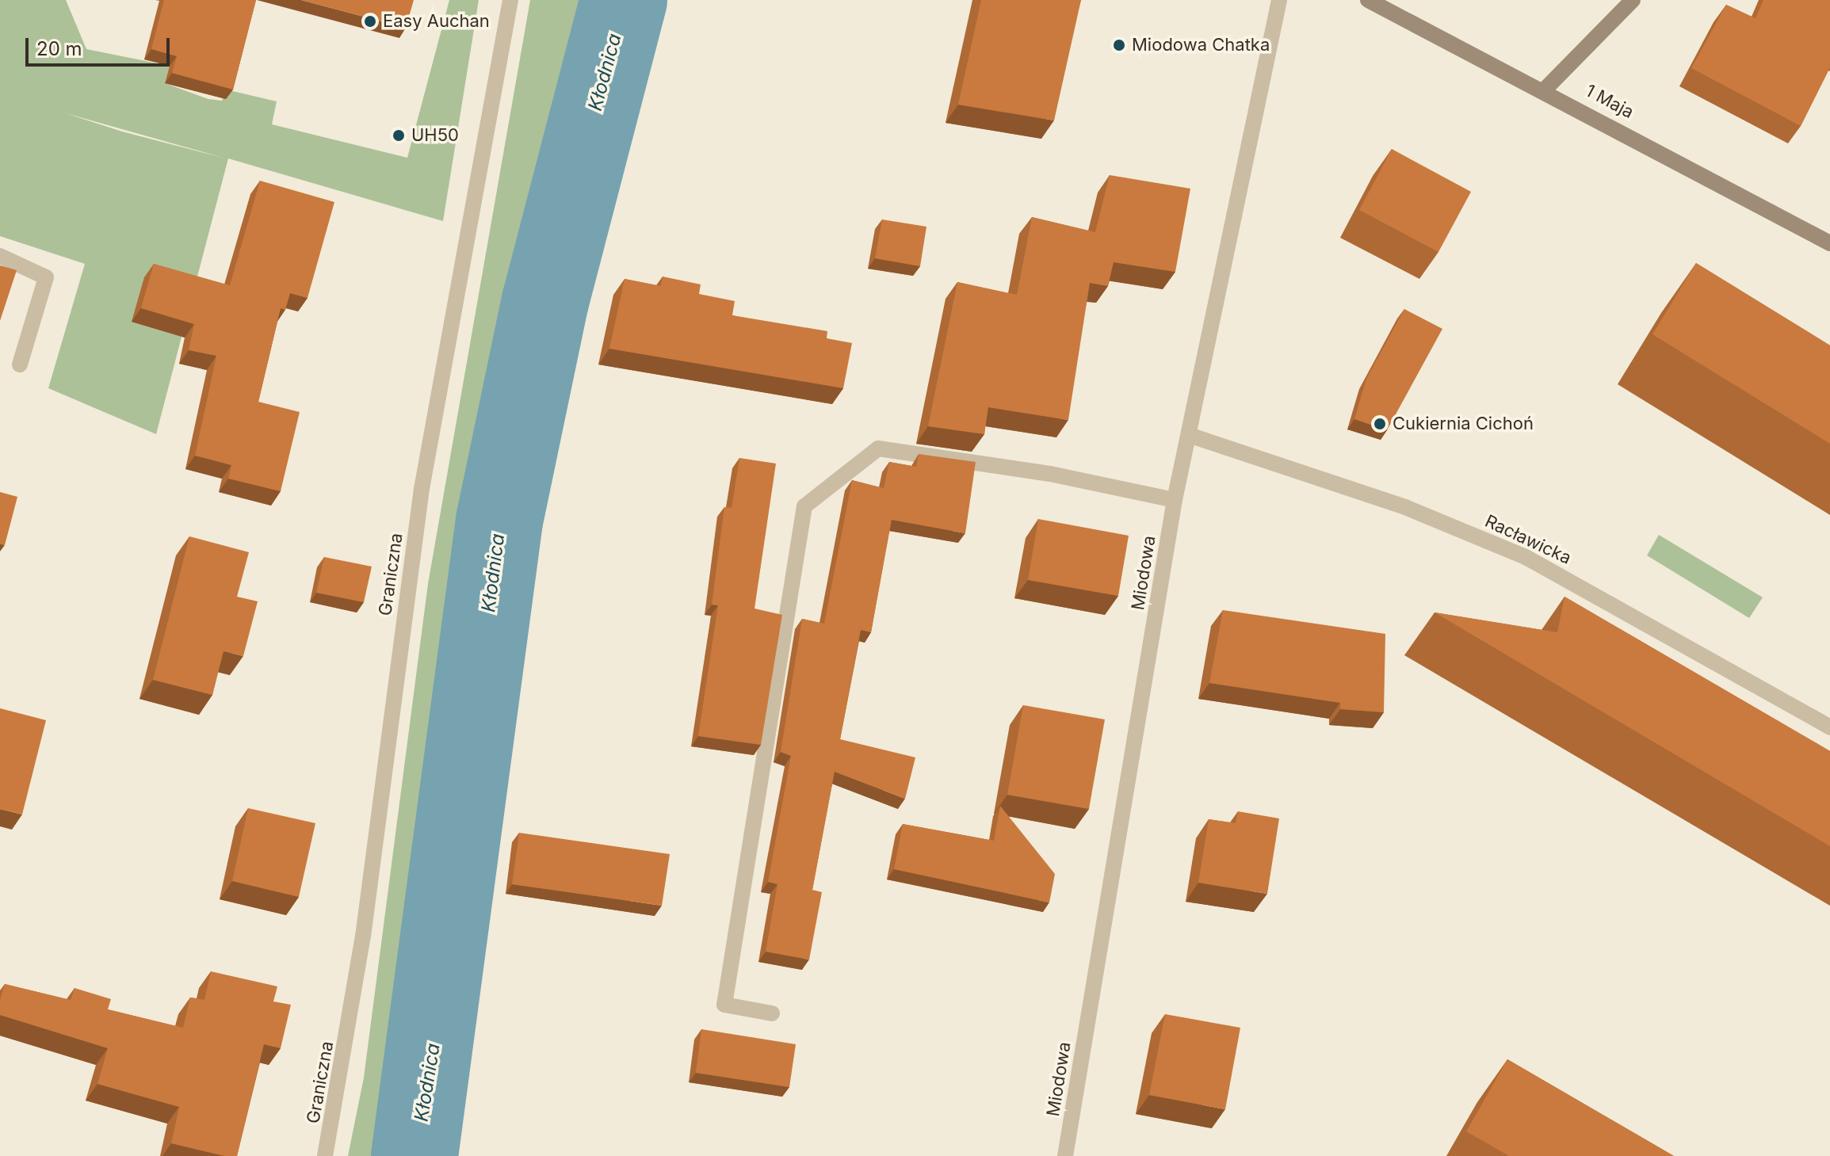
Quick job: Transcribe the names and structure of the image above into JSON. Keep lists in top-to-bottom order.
{
  "streets": {
    "main road": ["1 Maja"],
    "street": ["Racławicka", "Miodowa", "Graniczna"]
  },
  "crossings": [
    ["Racławicka", "Miodowa"]
  ],
  "water": ["Kłodnica"],
  "places": [
    "Easy Auchan",
    "Miodowa Chatka",
    "UH50",
    "Cukiernia Cichoń"
  ],
  "scale_bar": "20 m"
}
